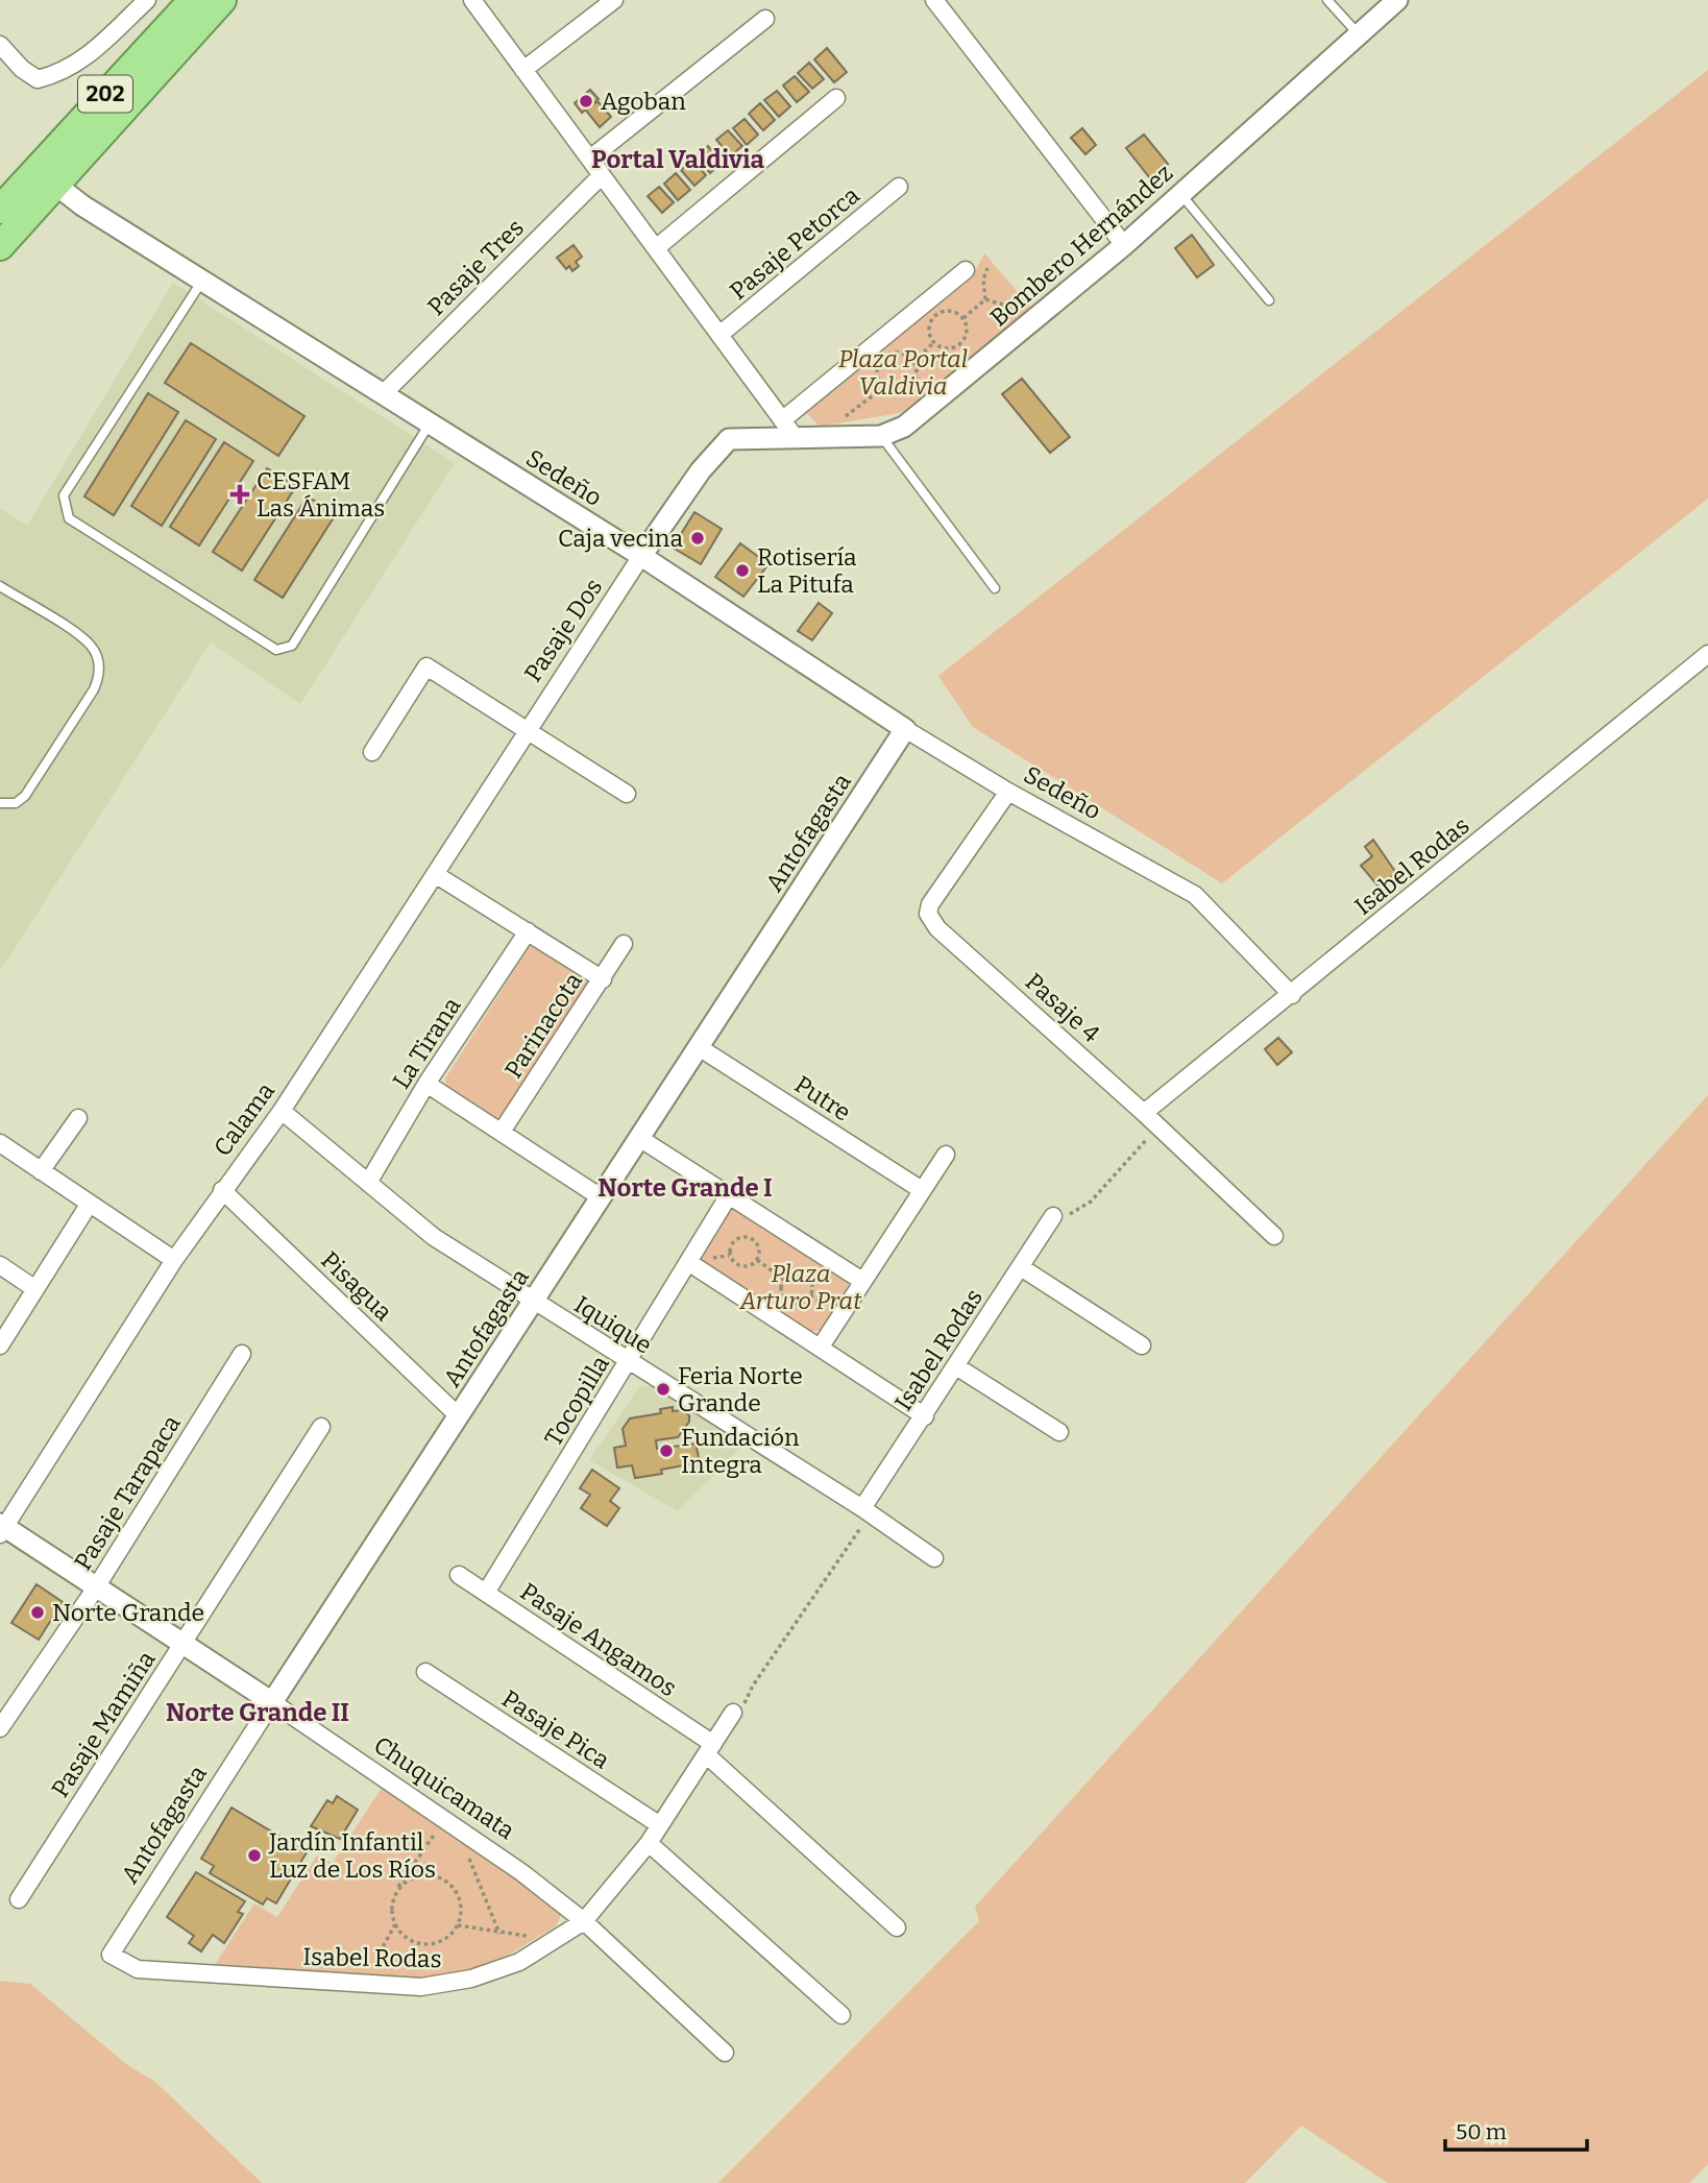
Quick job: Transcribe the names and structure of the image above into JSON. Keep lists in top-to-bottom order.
{
  "streets": {
    "highway": ["202"],
    "street": [
      "Pasaje Petorca",
      "Bombero Hernández",
      "Pasaje Tres",
      "Sedeño",
      "Pasaje Dos",
      "Antofagasta",
      "Isabel Rodas",
      "Pasaje 4",
      "Parinacota",
      "La Tirana",
      "Putre",
      "Calama",
      "Pisagua",
      "Iquique",
      "Tocopilla",
      "Pasaje Tarapaca",
      "Pasaje Angamos",
      "Pasaje Mamiña",
      "Pasaje Pica",
      "Chuquicamata"
    ]
  },
  "crossings": [
    ["202", "Sedeño"],
    ["Bombero Hernández", "Sedeño"],
    ["Bombero Hernández", "Pasaje Dos"],
    ["Pasaje Tres", "Sedeño"],
    ["Sedeño", "Pasaje Dos"],
    ["Sedeño", "Antofagasta"],
    ["Sedeño", "Isabel Rodas"],
    ["Sedeño", "Pasaje 4"],
    ["Pasaje Dos", "Calama"],
    ["Antofagasta", "Isabel Rodas"],
    ["Antofagasta", "Putre"],
    ["Antofagasta", "Pisagua"],
    ["Antofagasta", "Iquique"],
    ["Antofagasta", "Chuquicamata"],
    ["Isabel Rodas", "Pasaje 4"],
    ["Isabel Rodas", "Iquique"],
    ["Isabel Rodas", "Pasaje Angamos"],
    ["Isabel Rodas", "Pasaje Pica"],
    ["Isabel Rodas", "Chuquicamata"],
    ["La Tirana", "Iquique"],
    ["Calama", "Pisagua"],
    ["Calama", "Iquique"],
    ["Calama", "Chuquicamata"],
    ["Iquique", "Tocopilla"],
    ["Tocopilla", "Pasaje Angamos"],
    ["Pasaje Tarapaca", "Chuquicamata"],
    ["Pasaje Mamiña", "Chuquicamata"]
  ],
  "districts": ["Portal Valdivia", "Norte Grande I", "Norte Grande II"],
  "parks": ["Plaza Portal Valdivia", "Plaza Arturo Prat"],
  "places": {
    "other": [
      "Agoban",
      "Caja vecina",
      "Rotisería La Pitufa",
      "Feria Norte Grande",
      "Fundación Integra",
      "Norte Grande",
      "Jardín Infantil Luz de Los Ríos"
    ],
    "health": ["CESFAM Las Ánimas"]
  },
  "scale_bar": "50 m"
}
